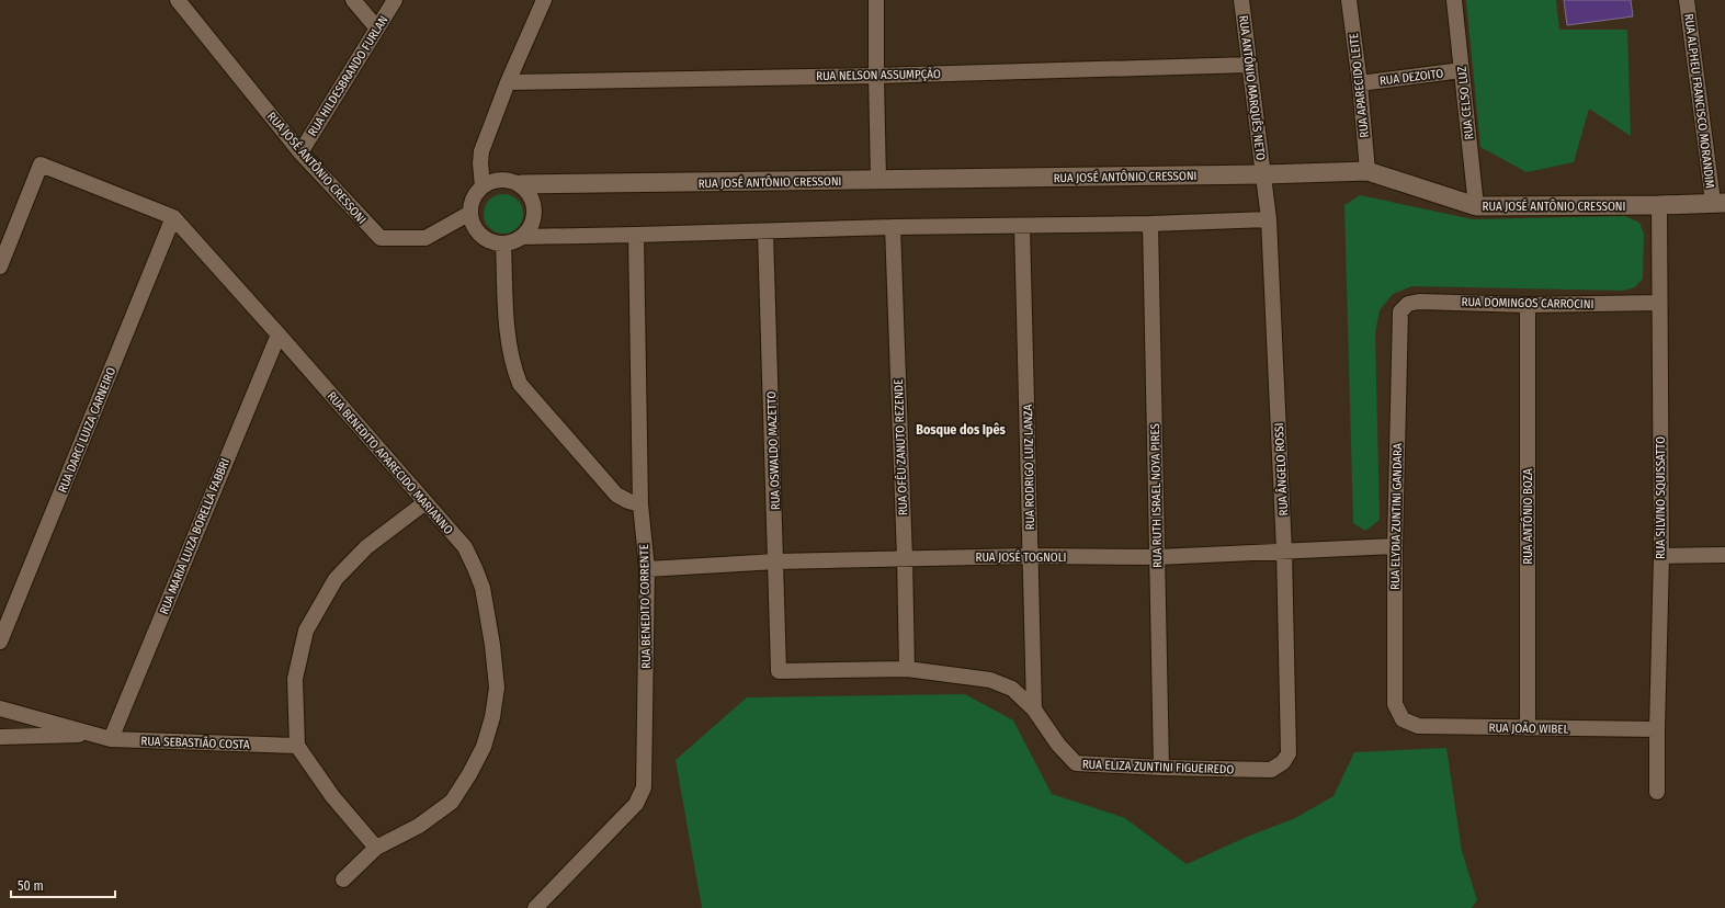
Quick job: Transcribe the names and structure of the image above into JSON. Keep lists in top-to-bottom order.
{
  "streets": {
    "street": [
      "RUA NELSON ASSUMPÇÃO",
      "RUA HILDESBRANDO FURLAN",
      "RUA DEZOITO",
      "RUA APARECIDO LEITE",
      "RUA ANTÔNIO MARQUÊS NETO",
      "RUA ALPHEU FRANCISCO MORANDIM",
      "RUA CELSO LUZ",
      "RUA JOSÉ ANTÔNIO CRESSONI",
      "RUA DOMINGOS CARROCINI",
      "RUA DARCI LUIZA CARNEIRO",
      "RUA OFÊU ZANUTO REZENDE",
      "RUA OSWALDO MAZETTO",
      "RUA BENEDITO APARECIDO MARIANNO",
      "RUA RODRIGO LUIZ LANZA",
      "RUA ÂNGELO ROSSI",
      "RUA RUTH ISRAEL NOYA PIRES",
      "RUA SILVINO SQUISSATTO",
      "RUA ELYDIA ZUNTINI GANDARA",
      "RUA ANTÔNIO BOZA",
      "RUA MARIA LUIZA BORELLA FABBRI",
      "RUA JOSÉ TOGNOLI",
      "RUA BENEDITO CORRENTE",
      "RUA JOÃO WIBEL",
      "RUA SEBASTIÃO COSTA",
      "RUA ELIZA ZUNTINI FIGUEIREDO"
    ]
  },
  "crossings": [
    ["RUA NELSON ASSUMPÇÃO", "RUA ANTÔNIO MARQUÊS NETO"],
    ["RUA HILDESBRANDO FURLAN", "RUA JOSÉ ANTÔNIO CRESSONI"],
    ["RUA DEZOITO", "RUA APARECIDO LEITE"],
    ["RUA DEZOITO", "RUA CELSO LUZ"],
    ["RUA APARECIDO LEITE", "RUA JOSÉ ANTÔNIO CRESSONI"],
    ["RUA ANTÔNIO MARQUÊS NETO", "RUA JOSÉ ANTÔNIO CRESSONI"],
    ["RUA ANTÔNIO MARQUÊS NETO", "RUA ÂNGELO ROSSI"],
    ["RUA ALPHEU FRANCISCO MORANDIM", "RUA JOSÉ ANTÔNIO CRESSONI"],
    ["RUA CELSO LUZ", "RUA JOSÉ ANTÔNIO CRESSONI"],
    ["RUA JOSÉ ANTÔNIO CRESSONI", "RUA ÂNGELO ROSSI"],
    ["RUA JOSÉ ANTÔNIO CRESSONI", "RUA SILVINO SQUISSATTO"],
    ["RUA DOMINGOS CARROCINI", "RUA SILVINO SQUISSATTO"],
    ["RUA DOMINGOS CARROCINI", "RUA ELYDIA ZUNTINI GANDARA"],
    ["RUA DOMINGOS CARROCINI", "RUA ANTÔNIO BOZA"],
    ["RUA DARCI LUIZA CARNEIRO", "RUA BENEDITO APARECIDO MARIANNO"],
    ["RUA OFÊU ZANUTO REZENDE", "RUA JOSÉ TOGNOLI"],
    ["RUA OFÊU ZANUTO REZENDE", "RUA ELIZA ZUNTINI FIGUEIREDO"],
    ["RUA OSWALDO MAZETTO", "RUA JOSÉ TOGNOLI"],
    ["RUA OSWALDO MAZETTO", "RUA ELIZA ZUNTINI FIGUEIREDO"],
    ["RUA BENEDITO APARECIDO MARIANNO", "RUA MARIA LUIZA BORELLA FABBRI"],
    ["RUA RODRIGO LUIZ LANZA", "RUA JOSÉ TOGNOLI"],
    ["RUA RODRIGO LUIZ LANZA", "RUA ELIZA ZUNTINI FIGUEIREDO"],
    ["RUA ÂNGELO ROSSI", "RUA JOSÉ TOGNOLI"],
    ["RUA ÂNGELO ROSSI", "RUA ELIZA ZUNTINI FIGUEIREDO"],
    ["RUA RUTH ISRAEL NOYA PIRES", "RUA JOSÉ TOGNOLI"],
    ["RUA RUTH ISRAEL NOYA PIRES", "RUA ELIZA ZUNTINI FIGUEIREDO"],
    ["RUA SILVINO SQUISSATTO", "RUA JOÃO WIBEL"],
    ["RUA ELYDIA ZUNTINI GANDARA", "RUA JOSÉ TOGNOLI"],
    ["RUA ELYDIA ZUNTINI GANDARA", "RUA JOÃO WIBEL"],
    ["RUA ANTÔNIO BOZA", "RUA JOÃO WIBEL"],
    ["RUA MARIA LUIZA BORELLA FABBRI", "RUA SEBASTIÃO COSTA"],
    ["RUA JOSÉ TOGNOLI", "RUA BENEDITO CORRENTE"]
  ],
  "districts": ["Bosque dos Ipês"],
  "scale_bar": "50 m"
}
